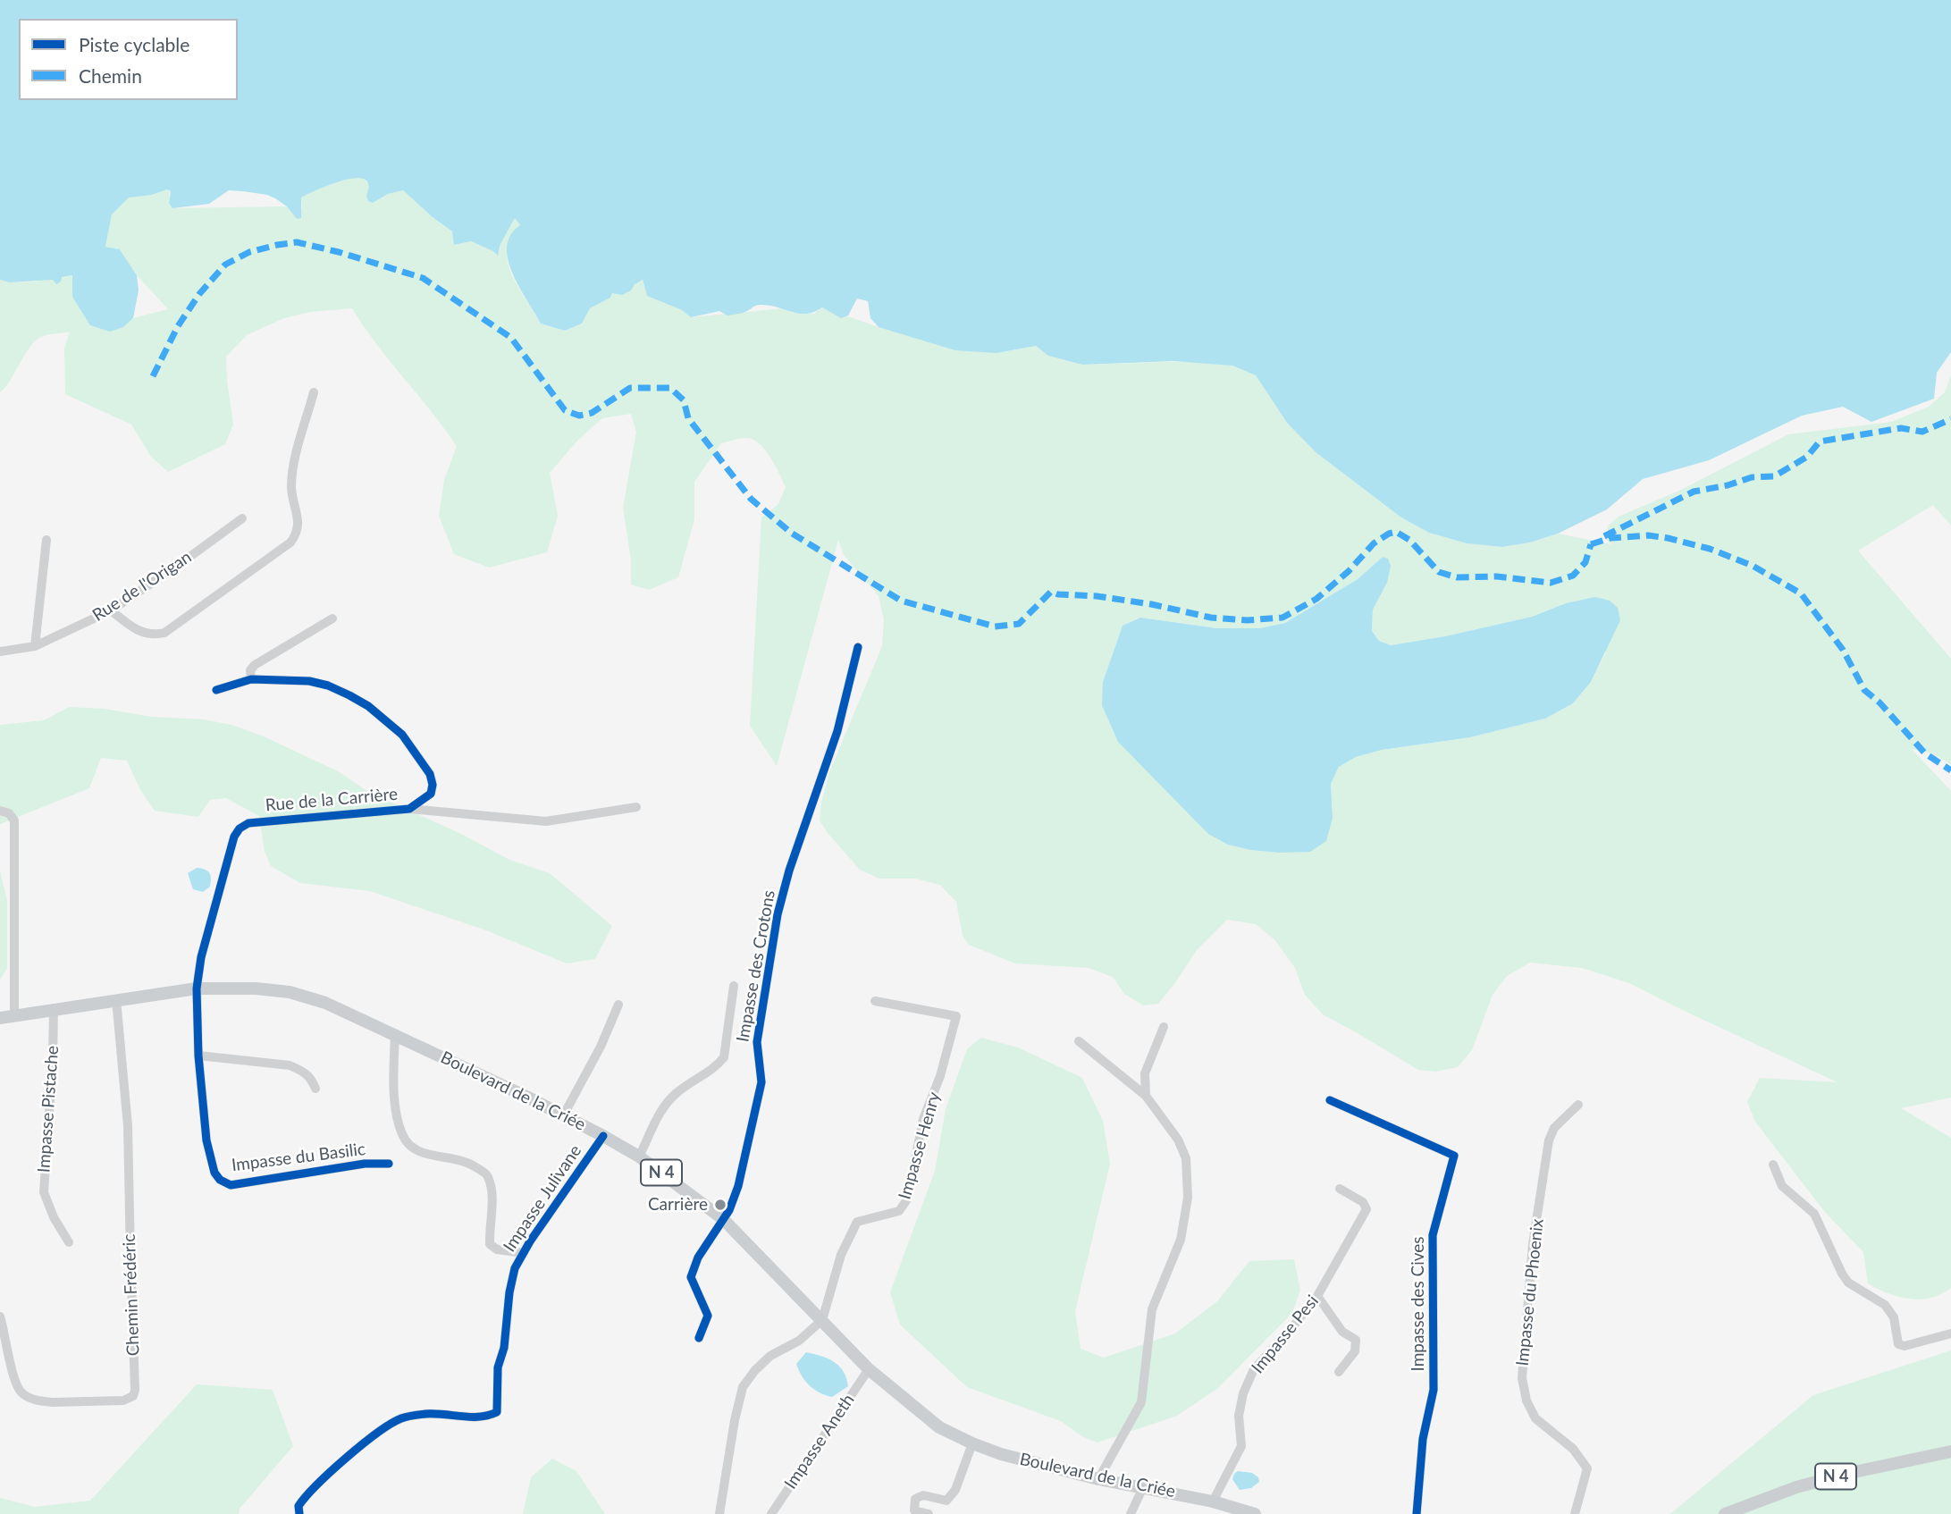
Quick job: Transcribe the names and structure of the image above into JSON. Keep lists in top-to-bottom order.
{
  "streets": {
    "main road": ["Boulevard de la Criée", "N 4"],
    "street": [
      "Rue de l'Origan",
      "Rue de la Carrière",
      "Impasse des Crotons",
      "Impasse Pistache",
      "Impasse Henry",
      "Impasse du Basilic",
      "Impasse Julivane",
      "Impasse du Phoenix",
      "Chemin Frédéric",
      "Impasse des Cives",
      "Impasse Pesi",
      "Impasse Aneth"
    ]
  },
  "crossings": [
    ["Rue de la Carrière", "Boulevard de la Criée"],
    ["Rue de la Carrière", "Impasse du Basilic"],
    ["Impasse des Crotons", "Boulevard de la Criée"],
    ["Boulevard de la Criée", "Impasse Pistache"],
    ["Boulevard de la Criée", "Impasse Henry"],
    ["Boulevard de la Criée", "Impasse du Basilic"],
    ["Boulevard de la Criée", "Impasse Julivane"],
    ["Boulevard de la Criée", "Chemin Frédéric"],
    ["Boulevard de la Criée", "Impasse Pesi"],
    ["Boulevard de la Criée", "Impasse Aneth"]
  ],
  "places": ["Carrière"],
  "legend": ["Piste cyclable", "Chemin"]
}
